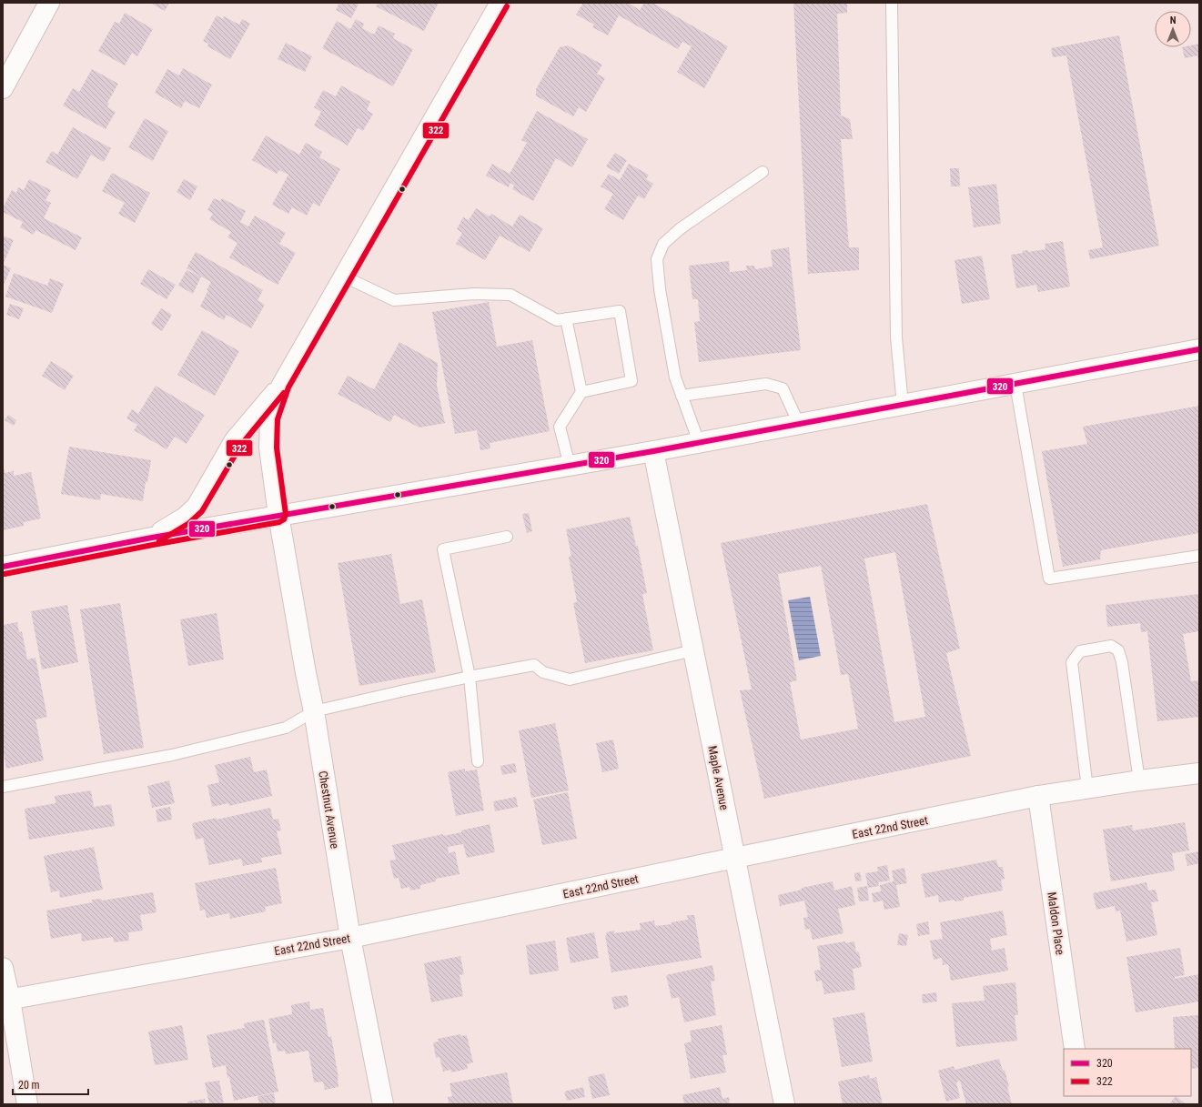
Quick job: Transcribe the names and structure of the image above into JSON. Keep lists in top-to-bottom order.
{
  "streets": {
    "street": [
      "Maple Avenue",
      "Chestnut Avenue",
      "East 22nd Street",
      "Maldon Place"
    ]
  },
  "crossings": [
    ["Maple Avenue", "East 22nd Street"],
    ["Chestnut Avenue", "East 22nd Street"],
    ["East 22nd Street", "Maldon Place"]
  ],
  "lines": ["transit line 322", "transit line 320"],
  "legend": ["320", "322"],
  "scale_bar": "20 m",
  "north": "top"
}
